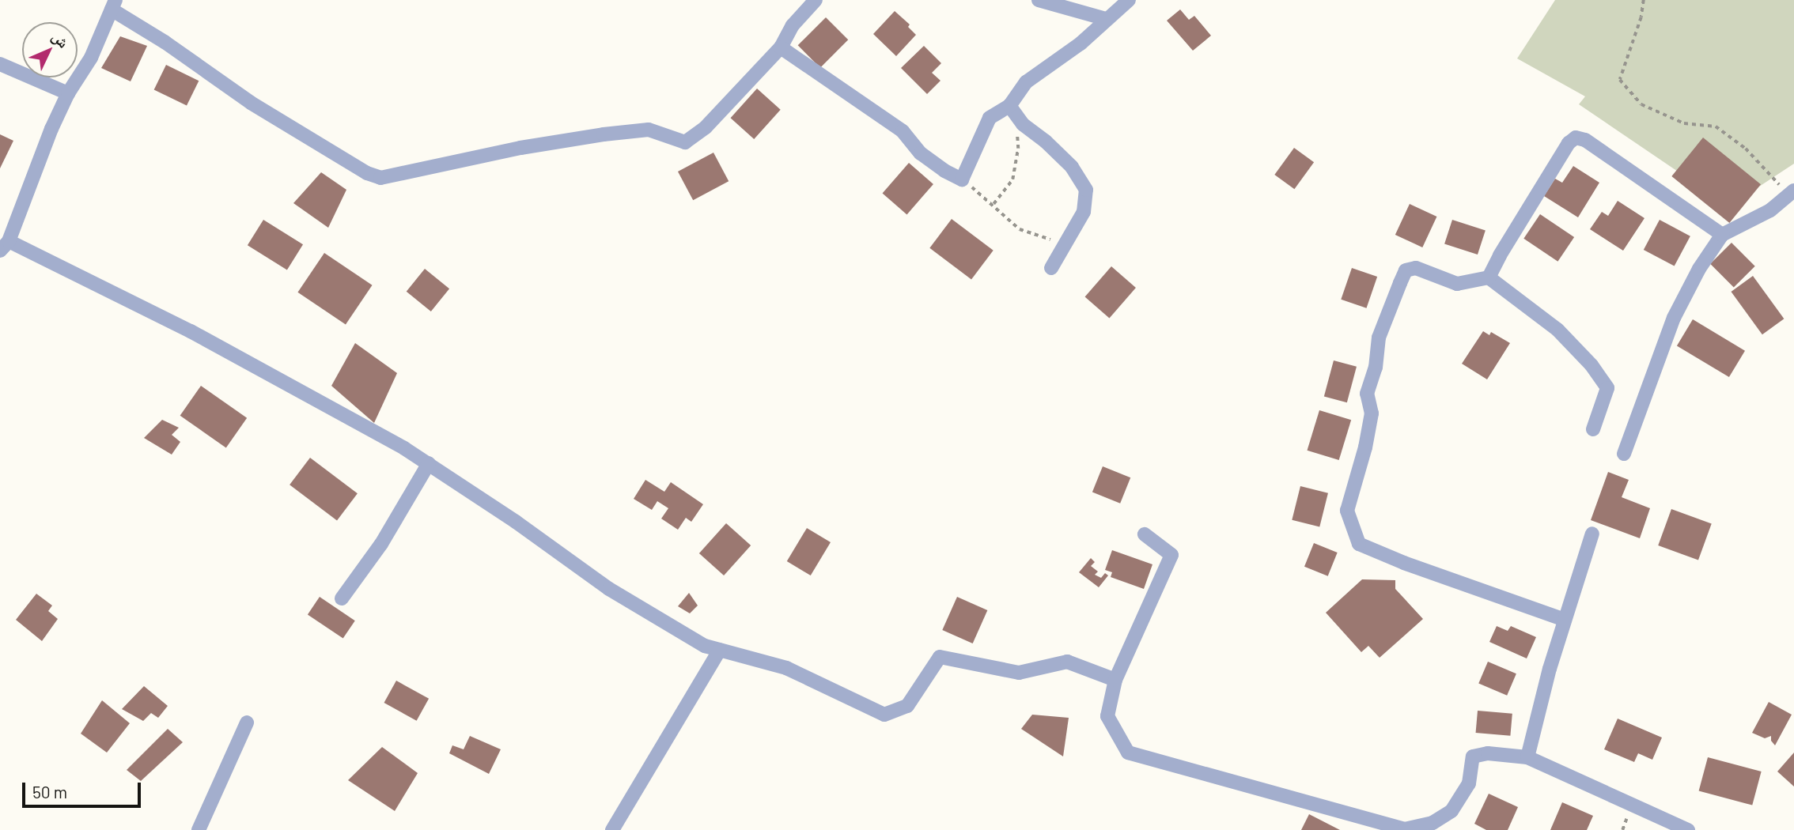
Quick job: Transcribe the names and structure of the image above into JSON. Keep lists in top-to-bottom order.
{
  "scale_bar": "50 m",
  "north": "top right"
}
